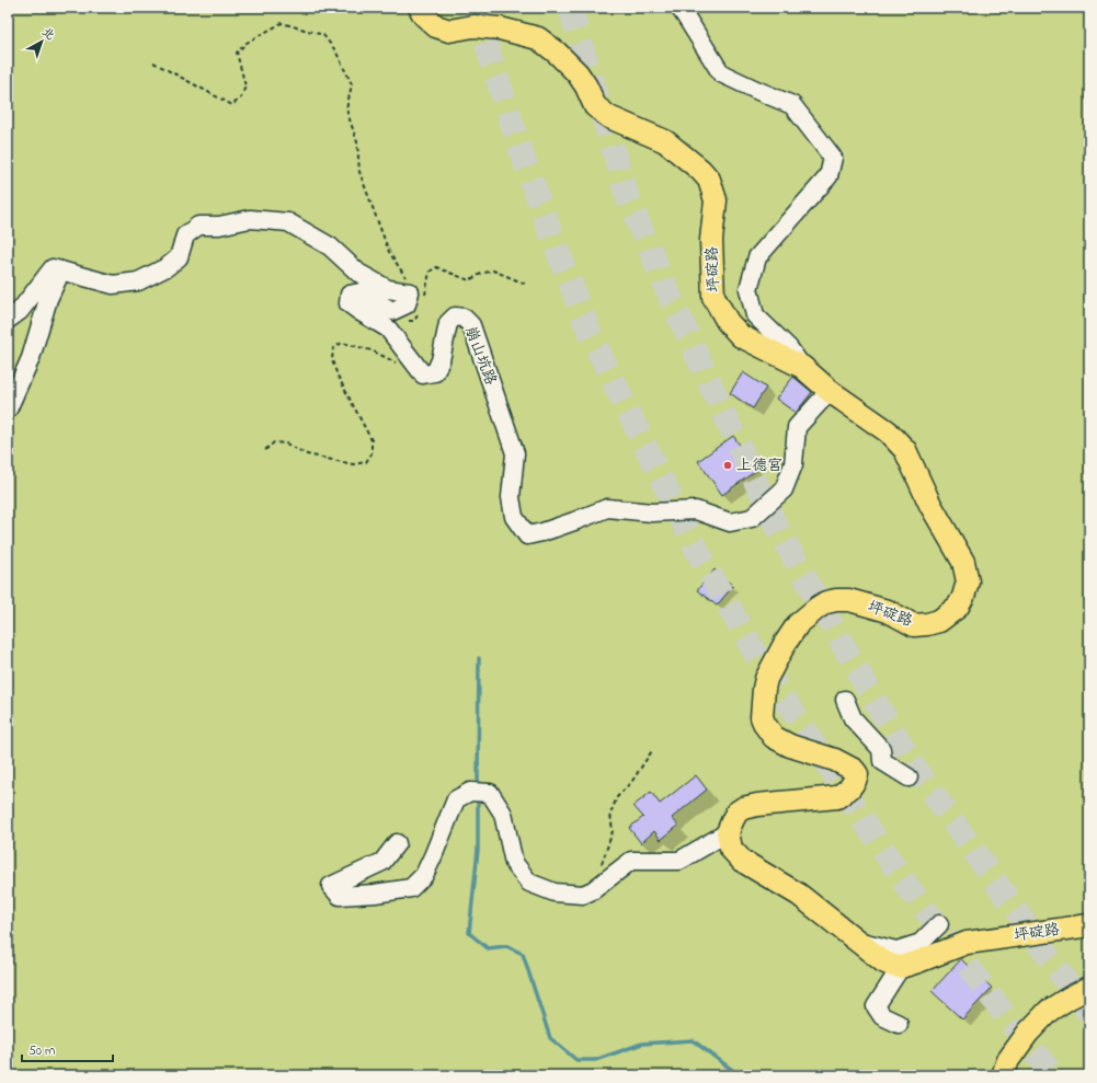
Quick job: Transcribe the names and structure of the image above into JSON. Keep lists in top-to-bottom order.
{
  "streets": {
    "main road": ["坪碇路"],
    "street": ["崩山坑路"]
  },
  "crossings": [
    ["坪碇路", "崩山坑路"]
  ],
  "places": ["上德宮"],
  "scale_bar": "50 m",
  "north": "top right"
}
